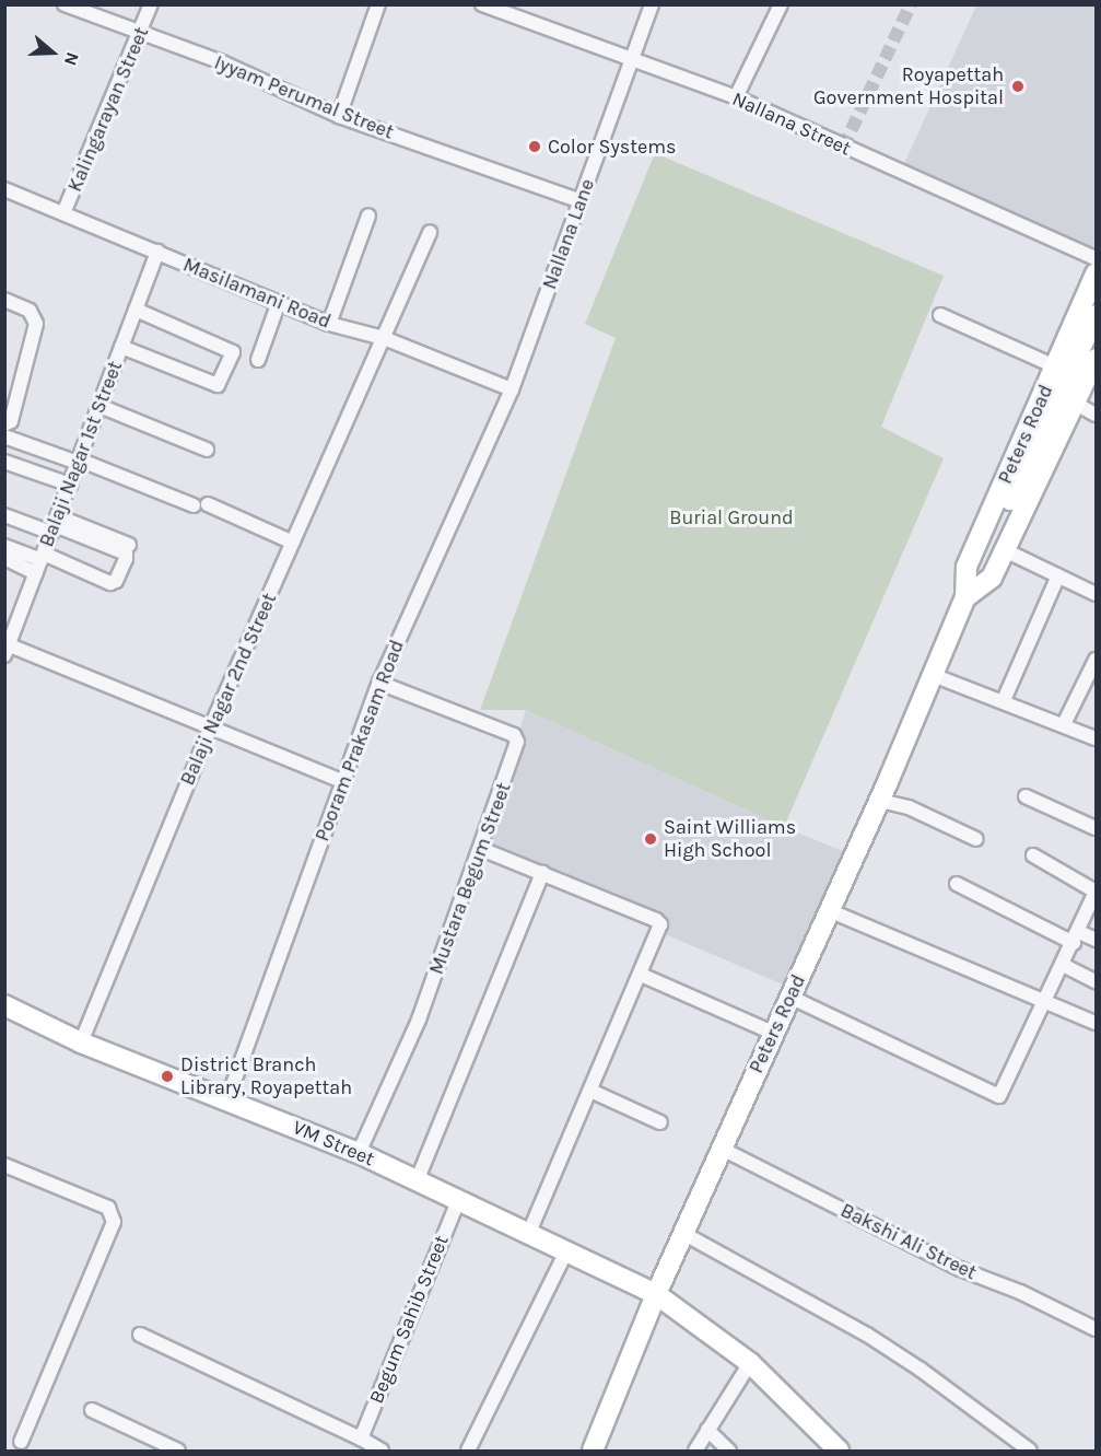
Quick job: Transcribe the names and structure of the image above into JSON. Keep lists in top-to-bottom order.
{
  "streets": {
    "main road": ["Peters Road", "VM Street"],
    "street": [
      "Iyyam Perumal Street",
      "Kalingarayan Street",
      "Nallana Street",
      "Nallana Lane",
      "Masilamani Road",
      "Balaji Nagar 1st Street",
      "Balaji Nagar 2nd Street",
      "Pooram Prakasam Road",
      "Mustara Begum Street",
      "Bakshi Ali Street",
      "Begum Sahib Street"
    ]
  },
  "crossings": [
    ["Iyyam Perumal Street", "Kalingarayan Street"],
    ["Iyyam Perumal Street", "Nallana Lane"],
    ["Kalingarayan Street", "Masilamani Road"],
    ["Nallana Street", "Nallana Lane"],
    ["Nallana Lane", "Masilamani Road"],
    ["Nallana Lane", "Pooram Prakasam Road"],
    ["Masilamani Road", "Balaji Nagar 1st Street"],
    ["Masilamani Road", "Balaji Nagar 2nd Street"],
    ["Masilamani Road", "Pooram Prakasam Road"],
    ["Peters Road", "VM Street"],
    ["Peters Road", "Bakshi Ali Street"],
    ["Balaji Nagar 2nd Street", "VM Street"],
    ["Pooram Prakasam Road", "Mustara Begum Street"],
    ["Pooram Prakasam Road", "VM Street"],
    ["Mustara Begum Street", "VM Street"],
    ["VM Street", "Begum Sahib Street"]
  ],
  "parks": ["Burial Ground"],
  "places": [
    "Royapettah Government Hospital",
    "Color Systems",
    "Saint Williams High School",
    "District Branch Library, Royapettah"
  ],
  "north": "right"
}
